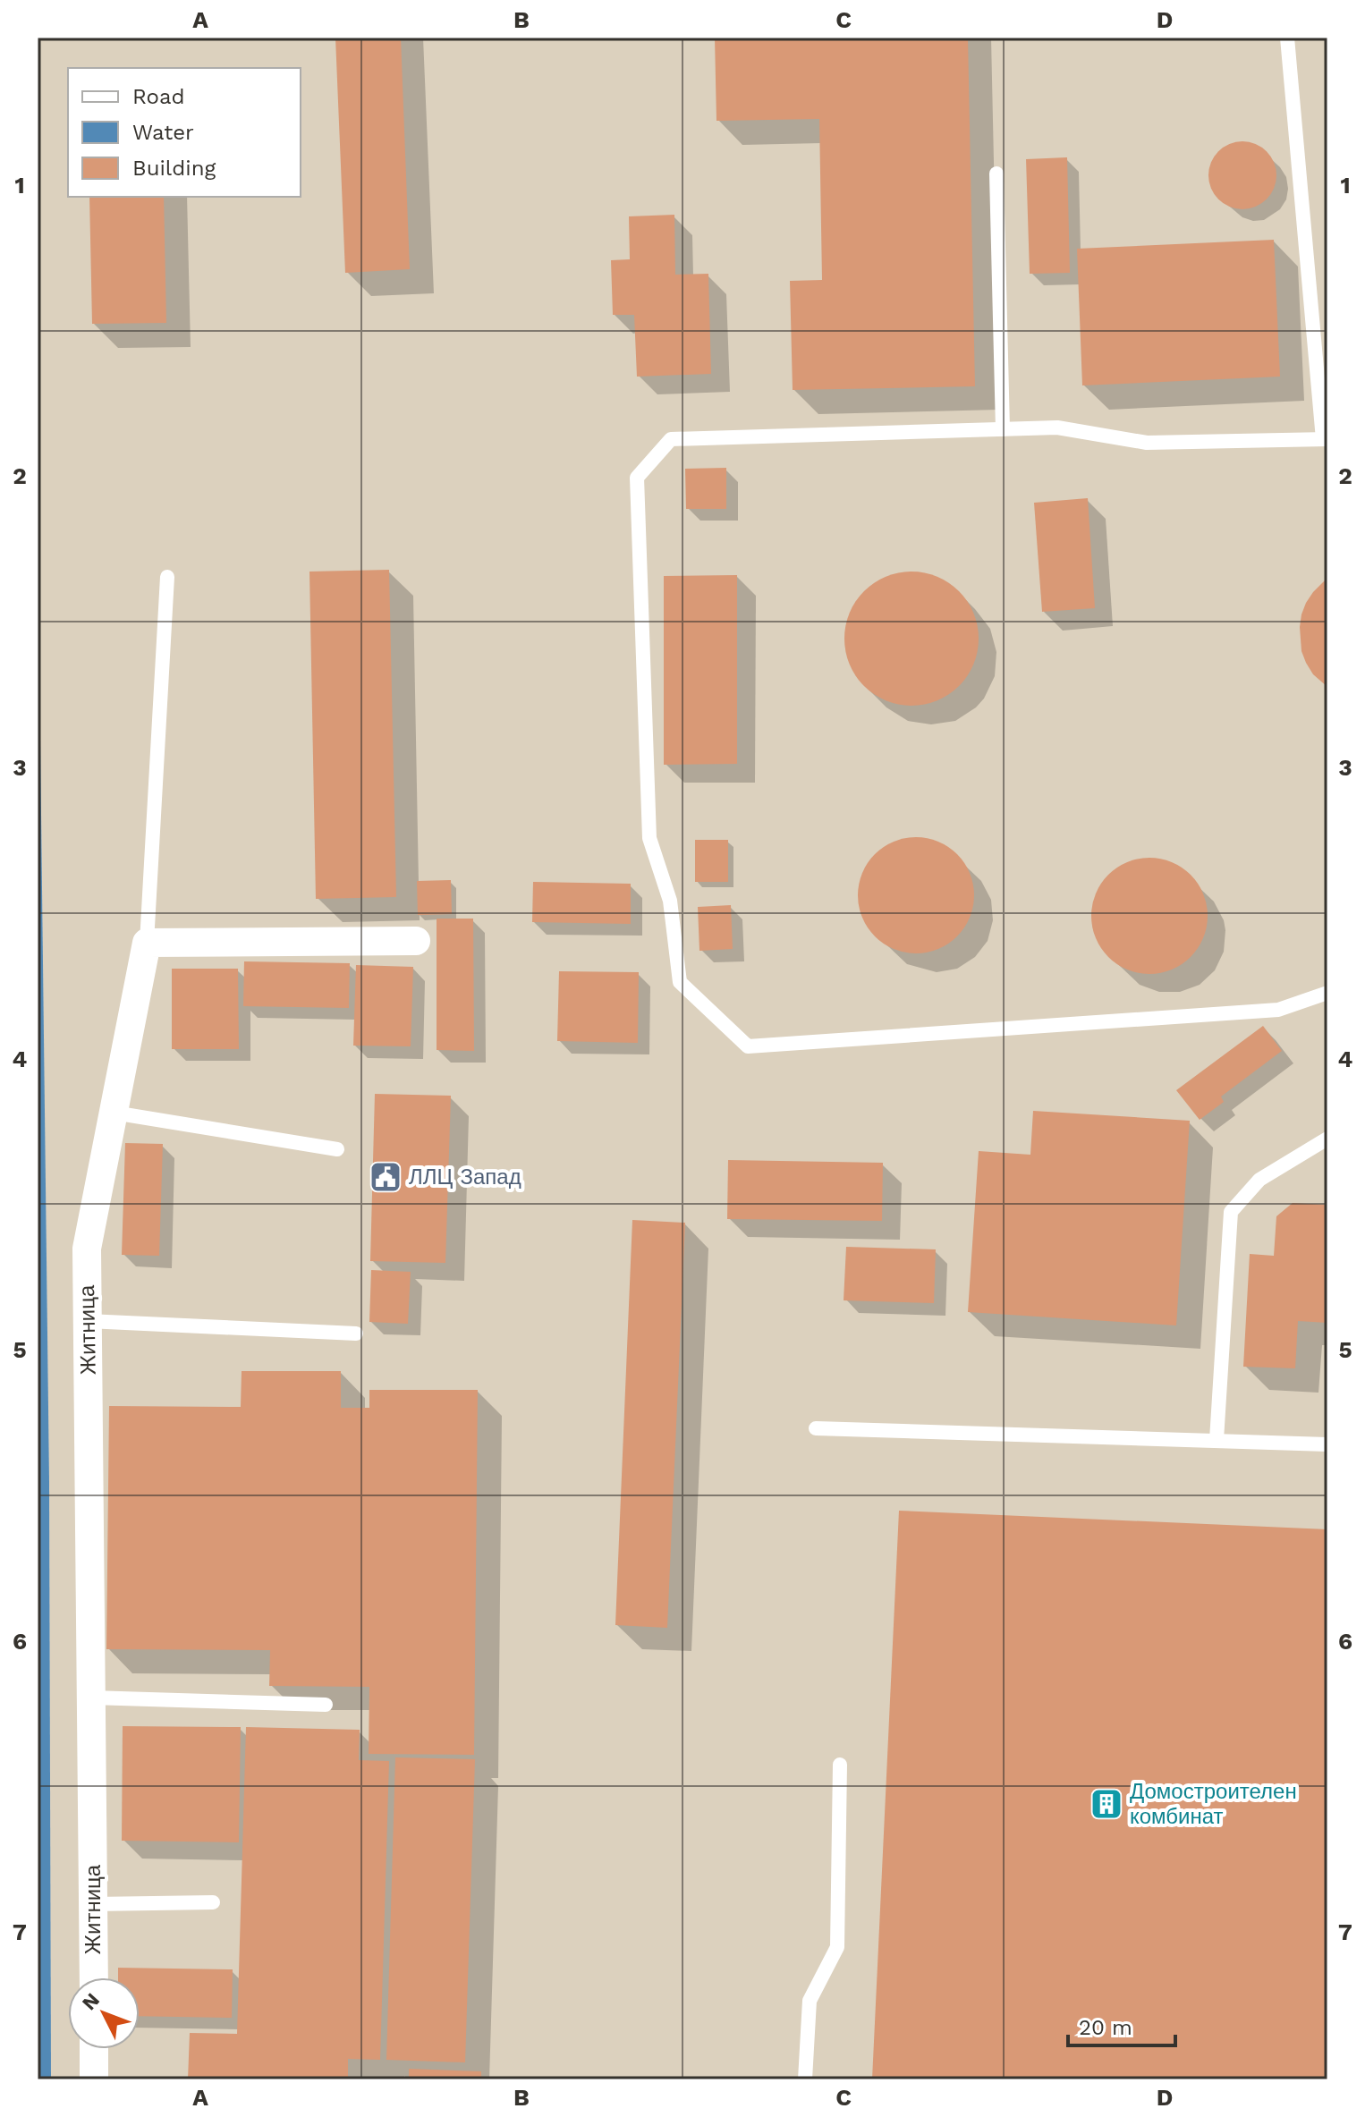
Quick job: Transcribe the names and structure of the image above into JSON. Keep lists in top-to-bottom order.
{
  "streets": {
    "street": ["Житница"]
  },
  "places": {
    "public building": ["ЛЛЦ Запад"],
    "building": ["Домостроителен комбинат"]
  },
  "legend": ["Road", "Water", "Building"],
  "scale_bar": "20 m",
  "north": "top left",
  "grid": {
    "columns": [
      "A",
      "B",
      "C",
      "D"
    ],
    "rows": [
      "1",
      "2",
      "3",
      "4",
      "5",
      "6",
      "7"
    ]
  }
}
